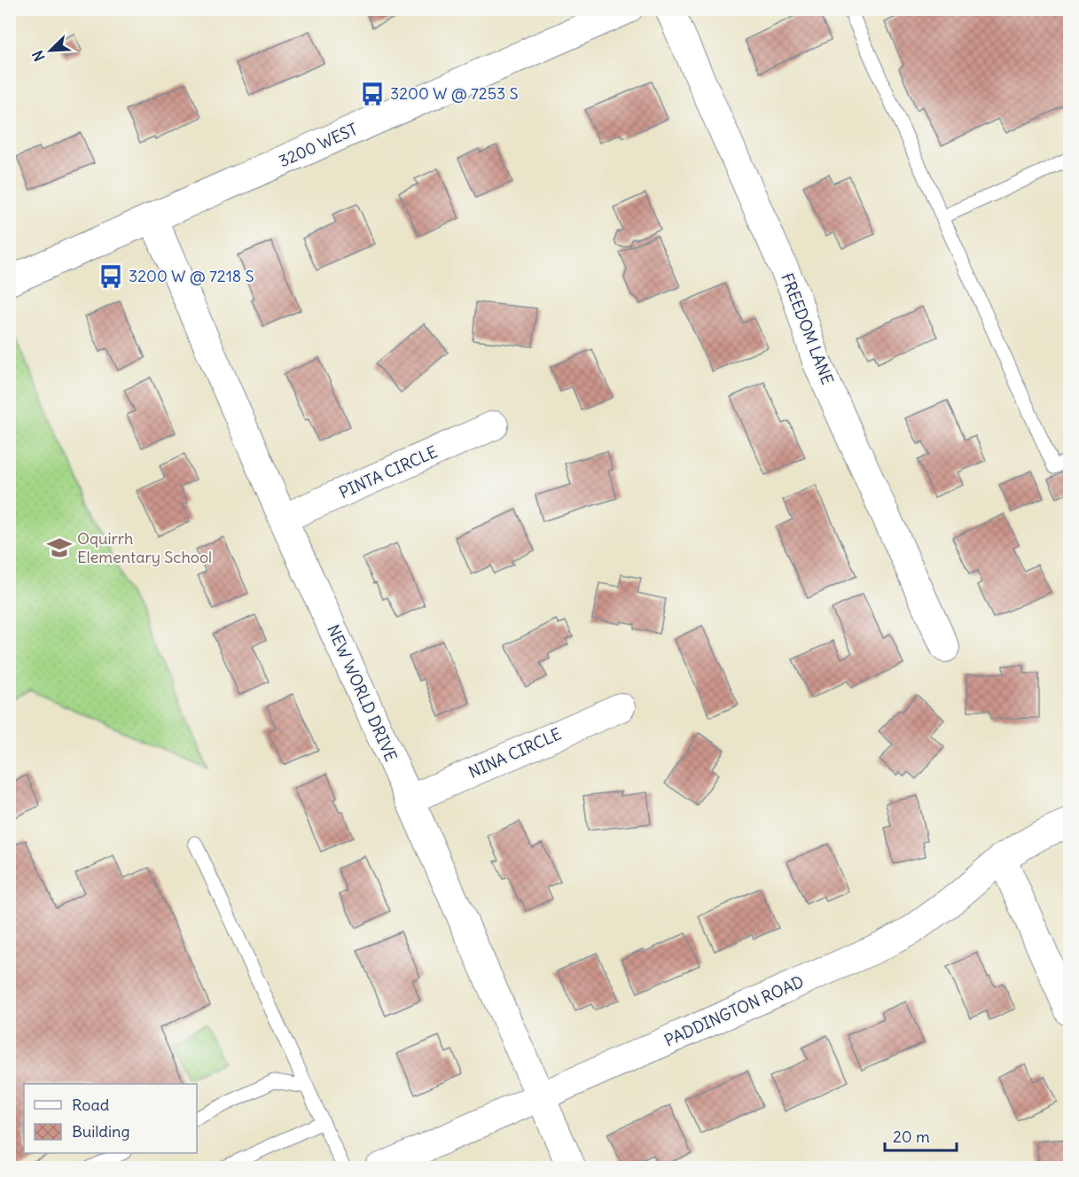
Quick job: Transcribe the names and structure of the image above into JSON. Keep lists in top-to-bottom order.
{
  "streets": {
    "street": [
      "3200 WEST",
      "FREEDOM LANE",
      "PINTA CIRCLE",
      "NEW WORLD DRIVE",
      "NINA CIRCLE",
      "PADDINGTON ROAD"
    ]
  },
  "crossings": [
    ["3200 WEST", "NEW WORLD DRIVE"],
    ["PINTA CIRCLE", "NEW WORLD DRIVE"],
    ["NEW WORLD DRIVE", "NINA CIRCLE"],
    ["NEW WORLD DRIVE", "PADDINGTON ROAD"]
  ],
  "places": {
    "bus stop": ["3200 W @ 7253 S", "3200 W @ 7218 S"],
    "school or university": ["Oquirrh Elementary School"]
  },
  "legend": ["Road", "Building"],
  "scale_bar": "20 m",
  "north": "bottom left"
}
